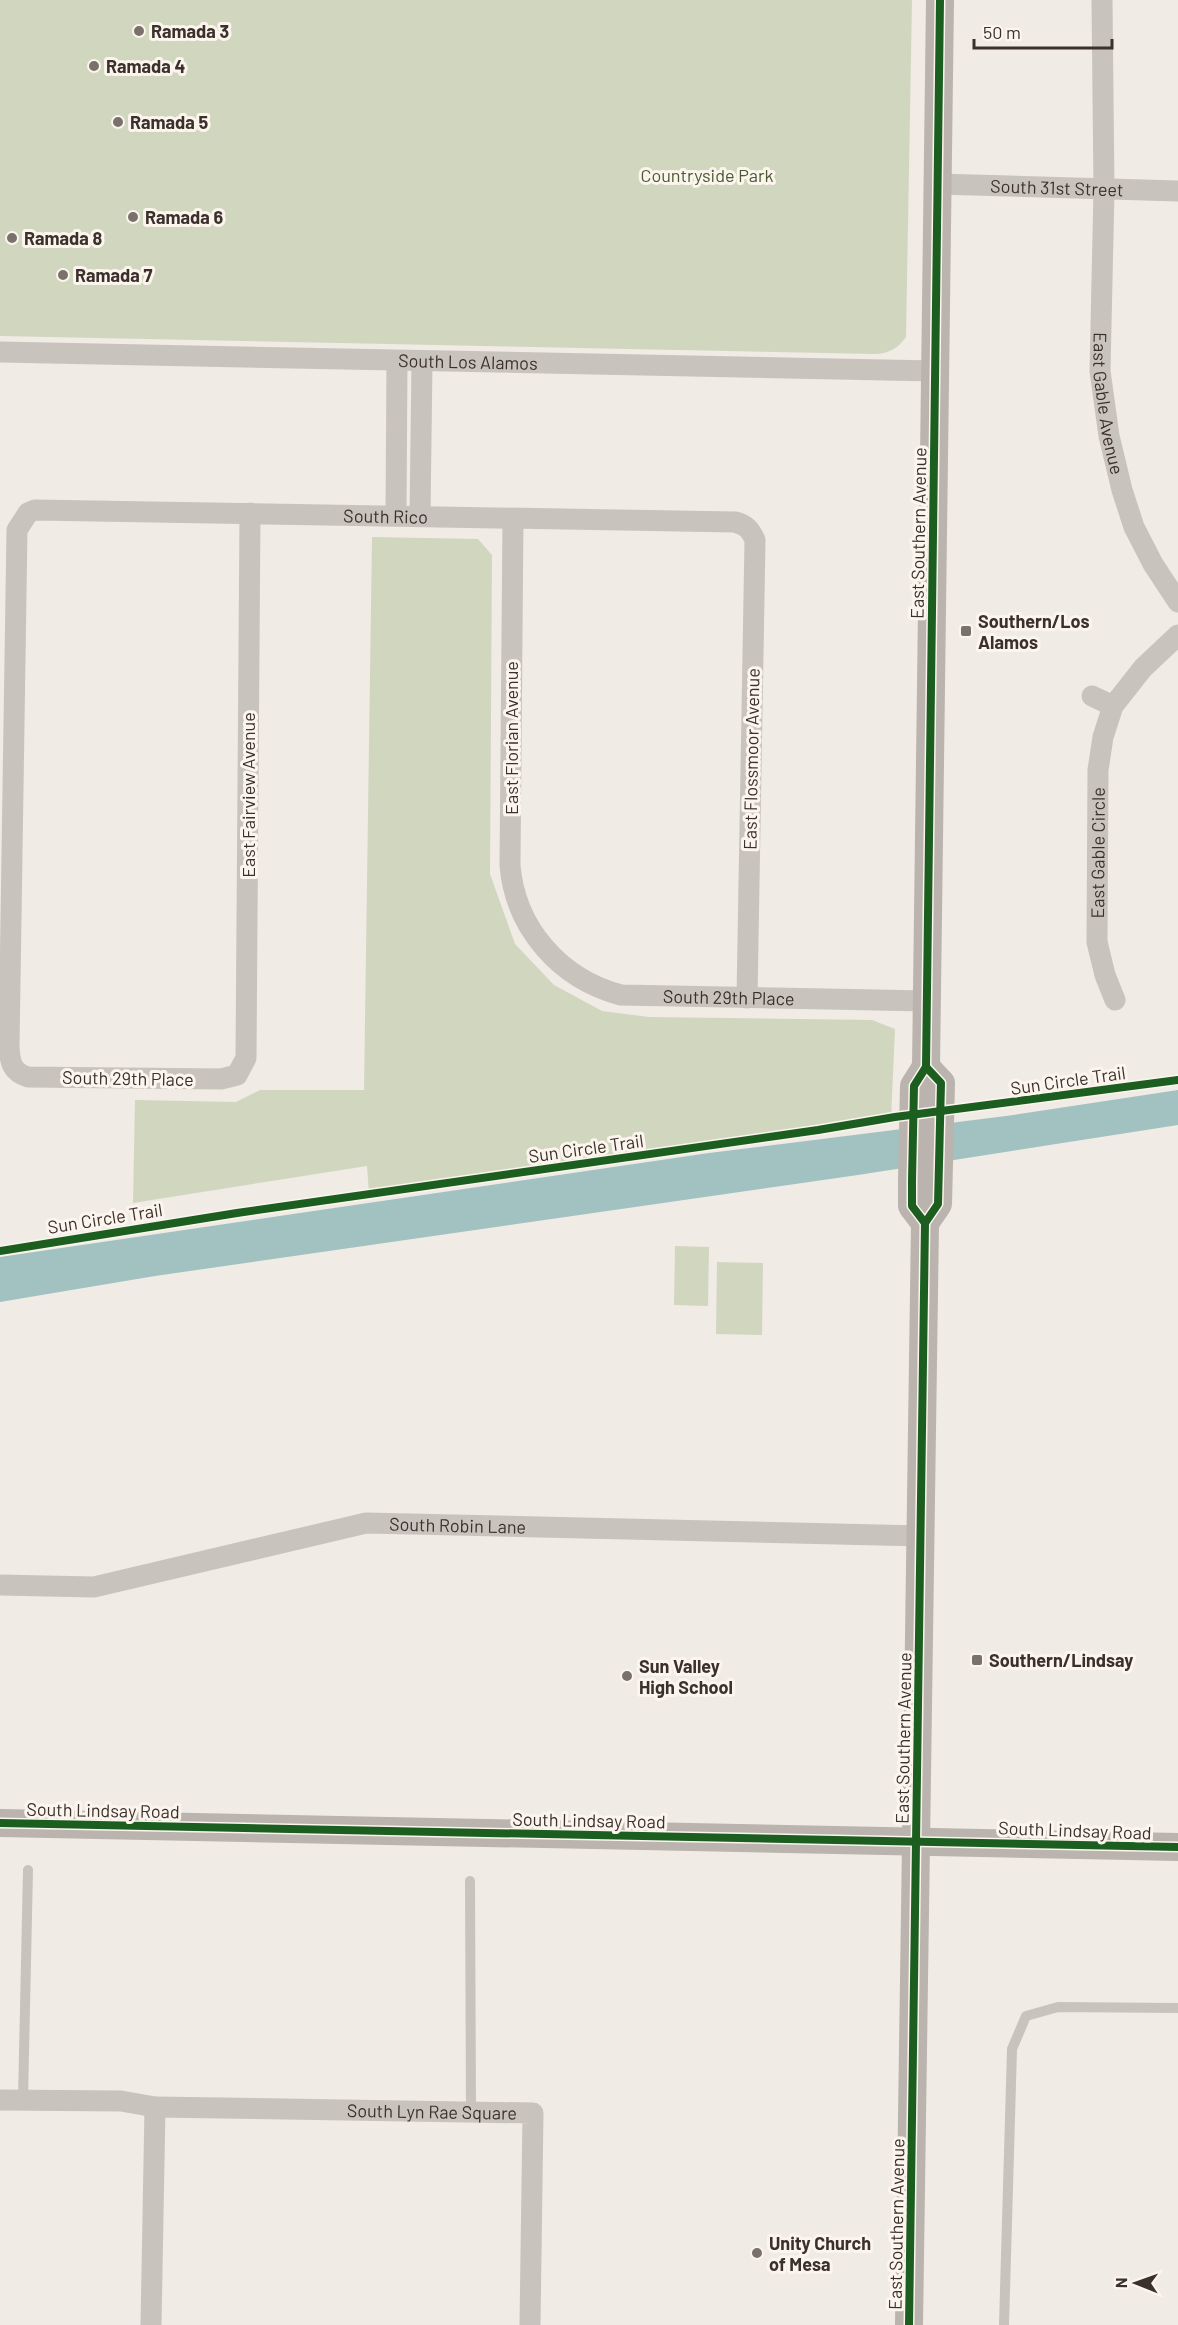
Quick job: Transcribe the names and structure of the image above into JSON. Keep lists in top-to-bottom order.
{
  "streets": {
    "main road": ["East Southern Avenue", "South Lindsay Road"],
    "street": [
      "South 31st Street",
      "South Los Alamos",
      "East Gable Avenue",
      "South Rico",
      "East Florian Avenue",
      "East Flossmoor Avenue",
      "East Fairview Avenue",
      "East Gable Circle",
      "South 29th Place",
      "South Robin Lane",
      "South Lyn Rae Square"
    ],
    "cycle path": ["Sun Circle Trail"]
  },
  "crossings": [
    ["South 31st Street", "East Gable Avenue"],
    ["South 31st Street", "East Southern Avenue"],
    ["South Los Alamos", "East Southern Avenue"],
    ["South Rico", "East Florian Avenue"],
    ["South Rico", "East Flossmoor Avenue"],
    ["South Rico", "East Fairview Avenue"],
    ["South Rico", "South 29th Place"],
    ["East Southern Avenue", "South 29th Place"],
    ["East Southern Avenue", "South Robin Lane"],
    ["East Southern Avenue", "South Lindsay Road"],
    ["East Florian Avenue", "South 29th Place"],
    ["East Flossmoor Avenue", "South 29th Place"],
    ["East Fairview Avenue", "South 29th Place"]
  ],
  "parks": ["Countryside Park"],
  "places": {
    "other": [
      "Ramada 3",
      "Ramada 4",
      "Ramada 5",
      "Ramada 6",
      "Ramada 8",
      "Ramada 7",
      "Sun Valley High School",
      "Unity Church of Mesa"
    ],
    "transit": ["Southern/Los Alamos", "Southern/Lindsay"]
  },
  "scale_bar": "50 m",
  "north": "left"
}
